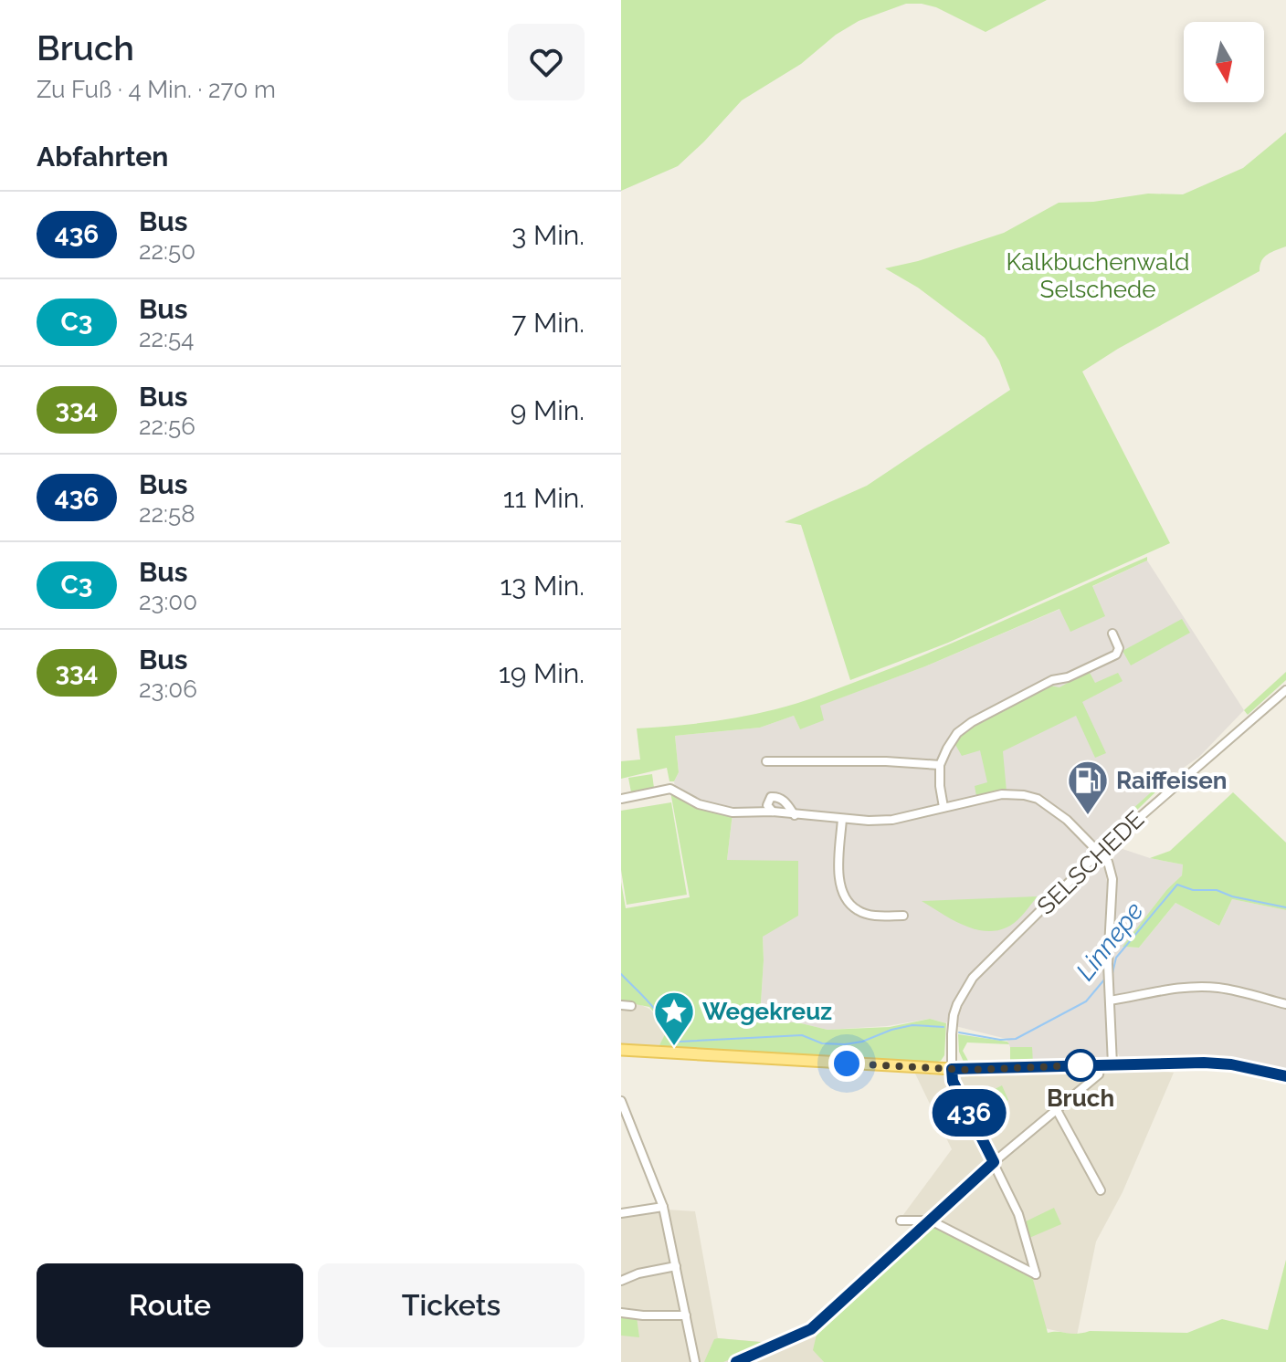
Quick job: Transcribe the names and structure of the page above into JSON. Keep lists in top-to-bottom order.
{
  "streets": {
    "street": ["SELSCHEDE"]
  },
  "water": ["Linnepe"],
  "parks": ["Kalkbuchenwald Selschede"],
  "places": {
    "fuel station": ["Raiffeisen"],
    "place": ["Wegekreuz"],
    "other": ["Bruch"]
  },
  "lines": ["bus line 436"],
  "north": "bottom",
  "page": {
    "heading": [
      ["Bruch", "Zu Fuß · 4 Min. · 270 m"],
      "Abfahrten"
    ],
    "on_map": "436",
    "list": [
      {
        "mark": "436",
        "name": "Bus",
        "note": "22:50",
        "value": "3 Min."
      },
      {
        "mark": "C3",
        "name": "Bus",
        "note": "22:54",
        "value": "7 Min."
      },
      {
        "mark": "334",
        "name": "Bus",
        "note": "22:56",
        "value": "9 Min."
      },
      {
        "mark": "436",
        "name": "Bus",
        "note": "22:58",
        "value": "11 Min."
      },
      {
        "mark": "C3",
        "name": "Bus",
        "note": "23:00",
        "value": "13 Min."
      },
      {
        "mark": "334",
        "name": "Bus",
        "note": "23:06",
        "value": "19 Min."
      }
    ],
    "buttons": ["Route", "Tickets"]
  }
}
